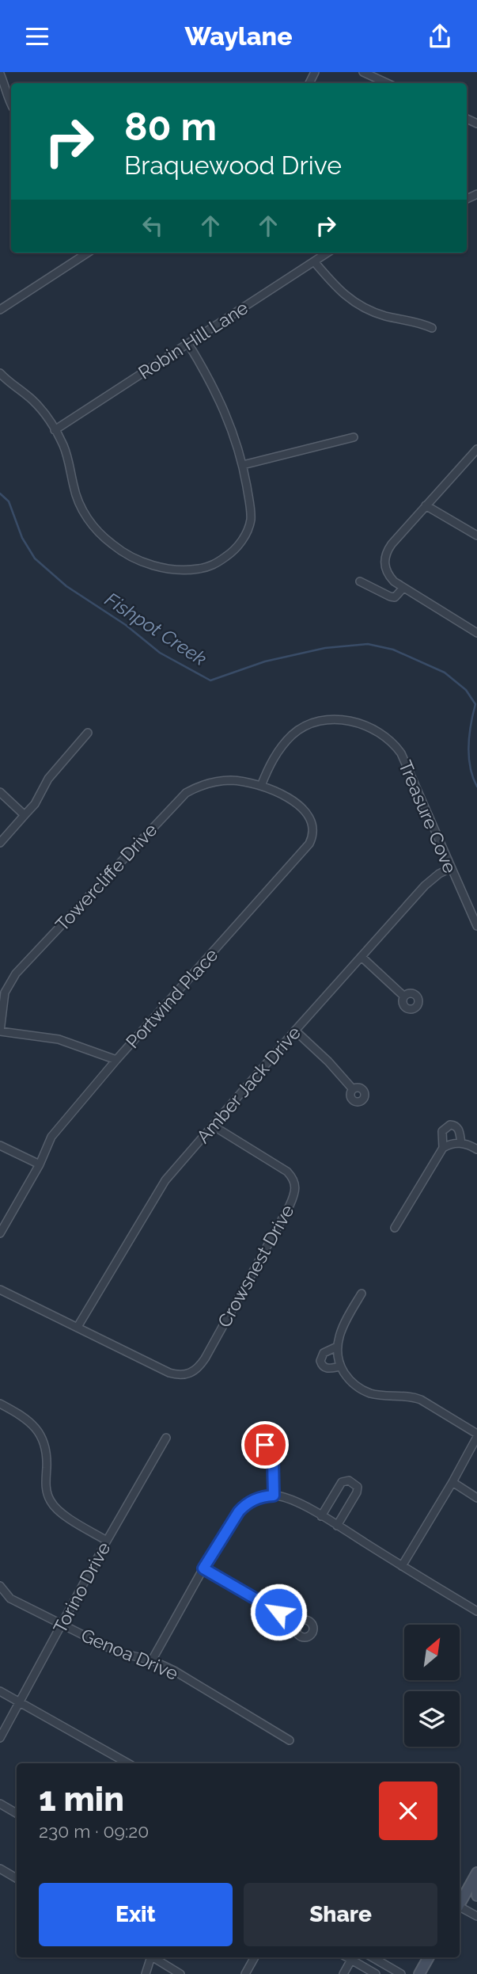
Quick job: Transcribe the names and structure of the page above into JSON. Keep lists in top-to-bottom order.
{
  "streets": {
    "street": [
      "Robin Hill Lane",
      "Treasure Cove",
      "Towercliffe Drive",
      "Portwind Place",
      "Amber Jack Drive",
      "Crowsnest Drive",
      "Torino Drive",
      "Genoa Drive"
    ]
  },
  "crossings": [
    ["Treasure Cove", "Towercliffe Drive"],
    ["Treasure Cove", "Portwind Place"],
    ["Treasure Cove", "Amber Jack Drive"],
    ["Towercliffe Drive", "Portwind Place"],
    ["Amber Jack Drive", "Crowsnest Drive"],
    ["Torino Drive", "Genoa Drive"]
  ],
  "water": ["Fishpot Creek"],
  "north": "top right",
  "page": {
    "header": "Waylane",
    "turn": ["80 m", "Braquewood Drive"],
    "heading": ["1 min", "230 m · 09:20"],
    "buttons": ["Exit", "Share"]
  }
}
